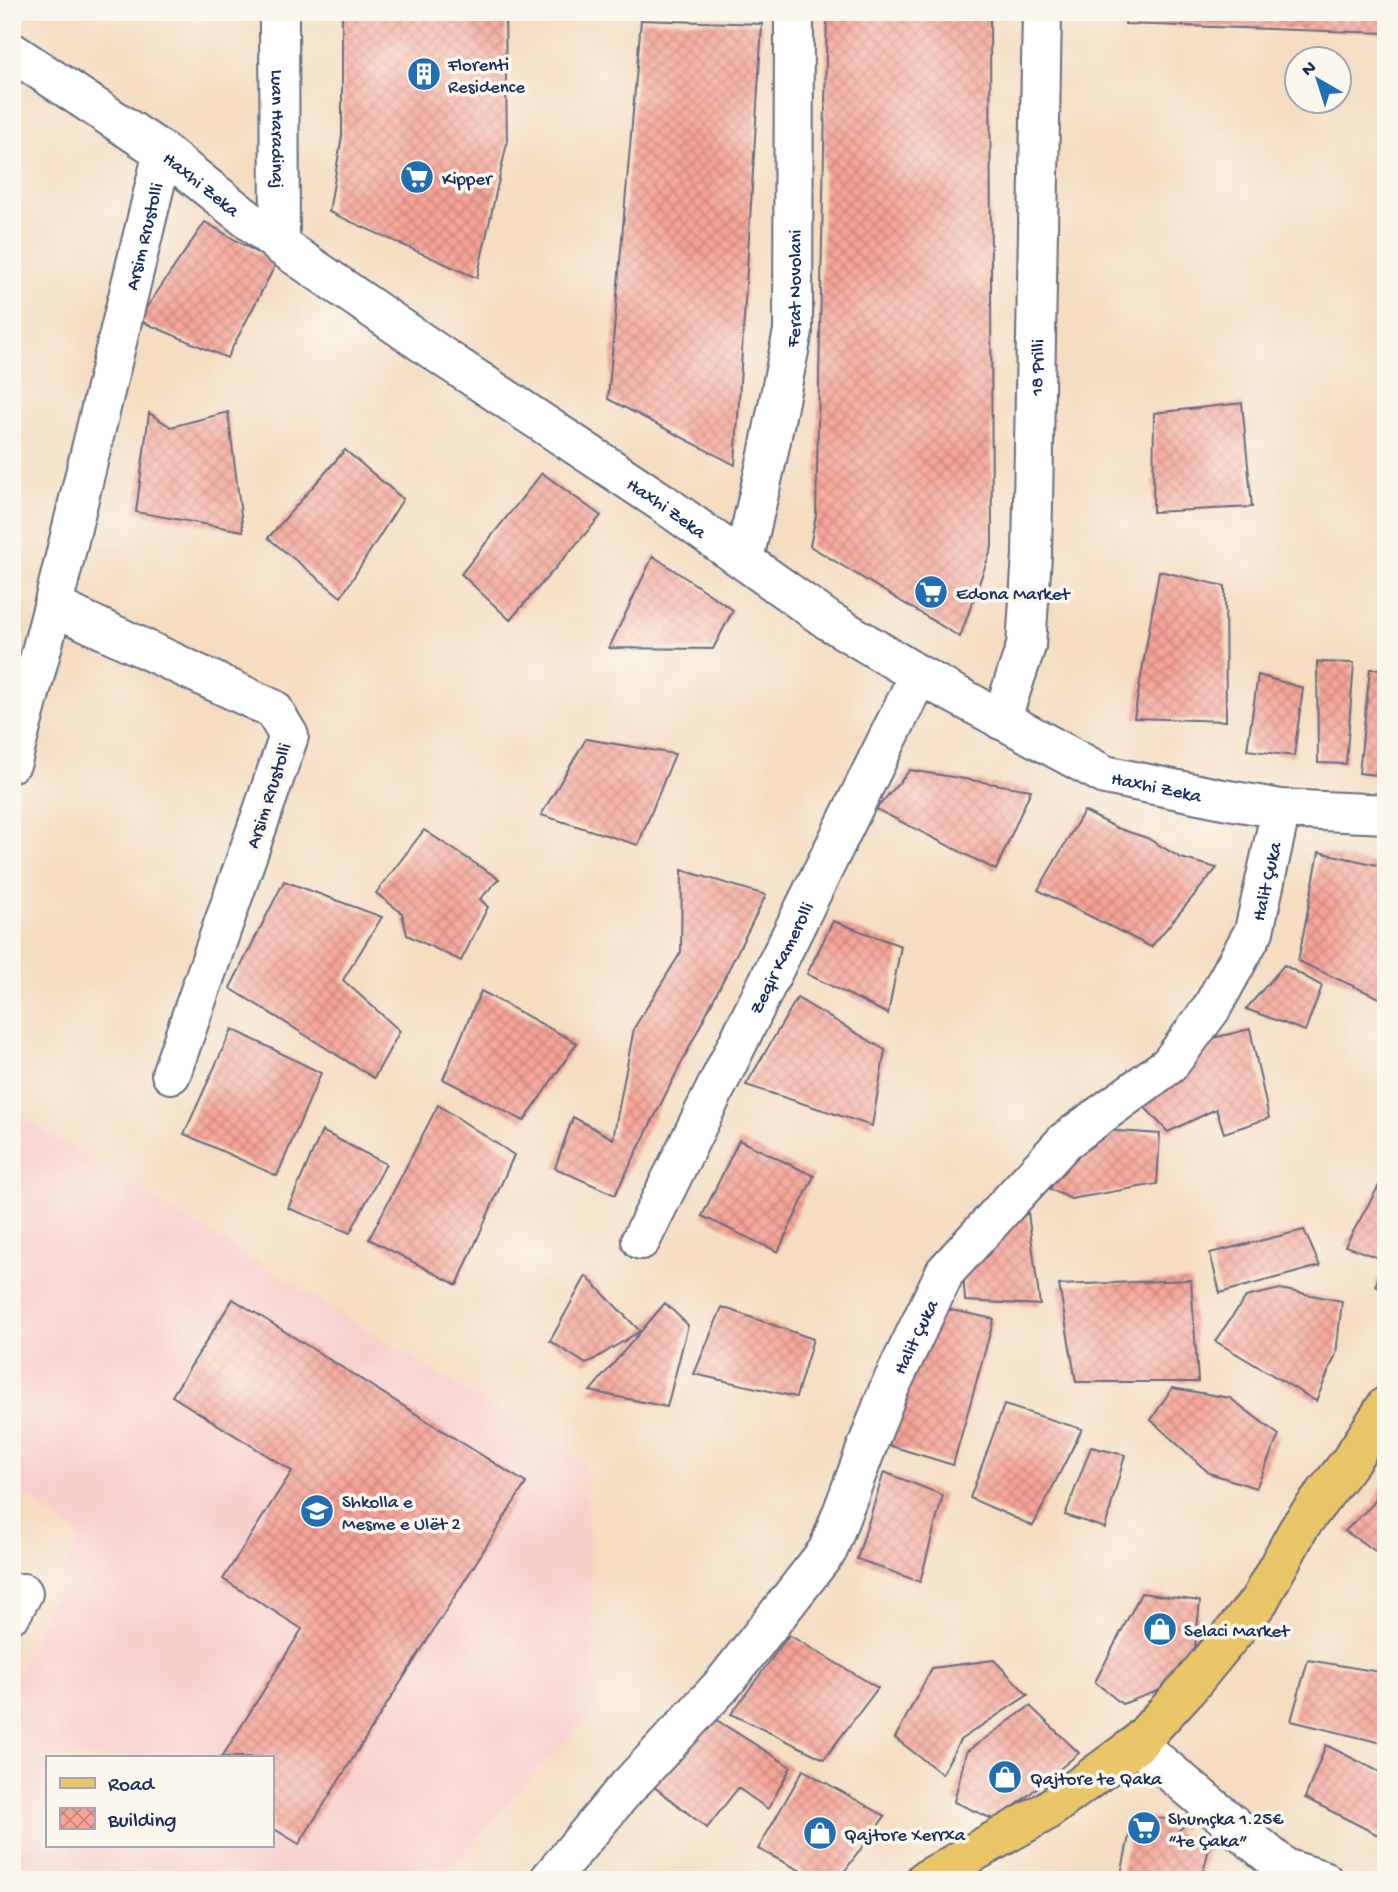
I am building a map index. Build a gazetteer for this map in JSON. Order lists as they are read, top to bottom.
{
  "streets": {
    "street": [
      "Luan Haradinaj",
      "Haxhi Zeka",
      "Arsim Rrustolli",
      "Ferat Novolani",
      "18 Prilli",
      "Halit Çuka",
      "Zeqir Kamerolli"
    ]
  },
  "crossings": [
    ["Luan Haradinaj", "Haxhi Zeka"],
    ["Haxhi Zeka", "Arsim Rrustolli"],
    ["Haxhi Zeka", "Ferat Novolani"],
    ["Haxhi Zeka", "18 Prilli"],
    ["Haxhi Zeka", "Halit Çuka"],
    ["Haxhi Zeka", "Zeqir Kamerolli"]
  ],
  "places": {
    "building": ["Florenti Residence"],
    "supermarket": ["Kipper", "Edona Market", "Shumçka 1.25€ “te Çaka”"],
    "school or university": ["Shkolla e Mesme e Ulët 2"],
    "shop": ["Selaci Market", "Qajtore te Qaka", "Qajtore Xerrxa"]
  },
  "legend": ["Road", "Building"],
  "north": "top left"
}
